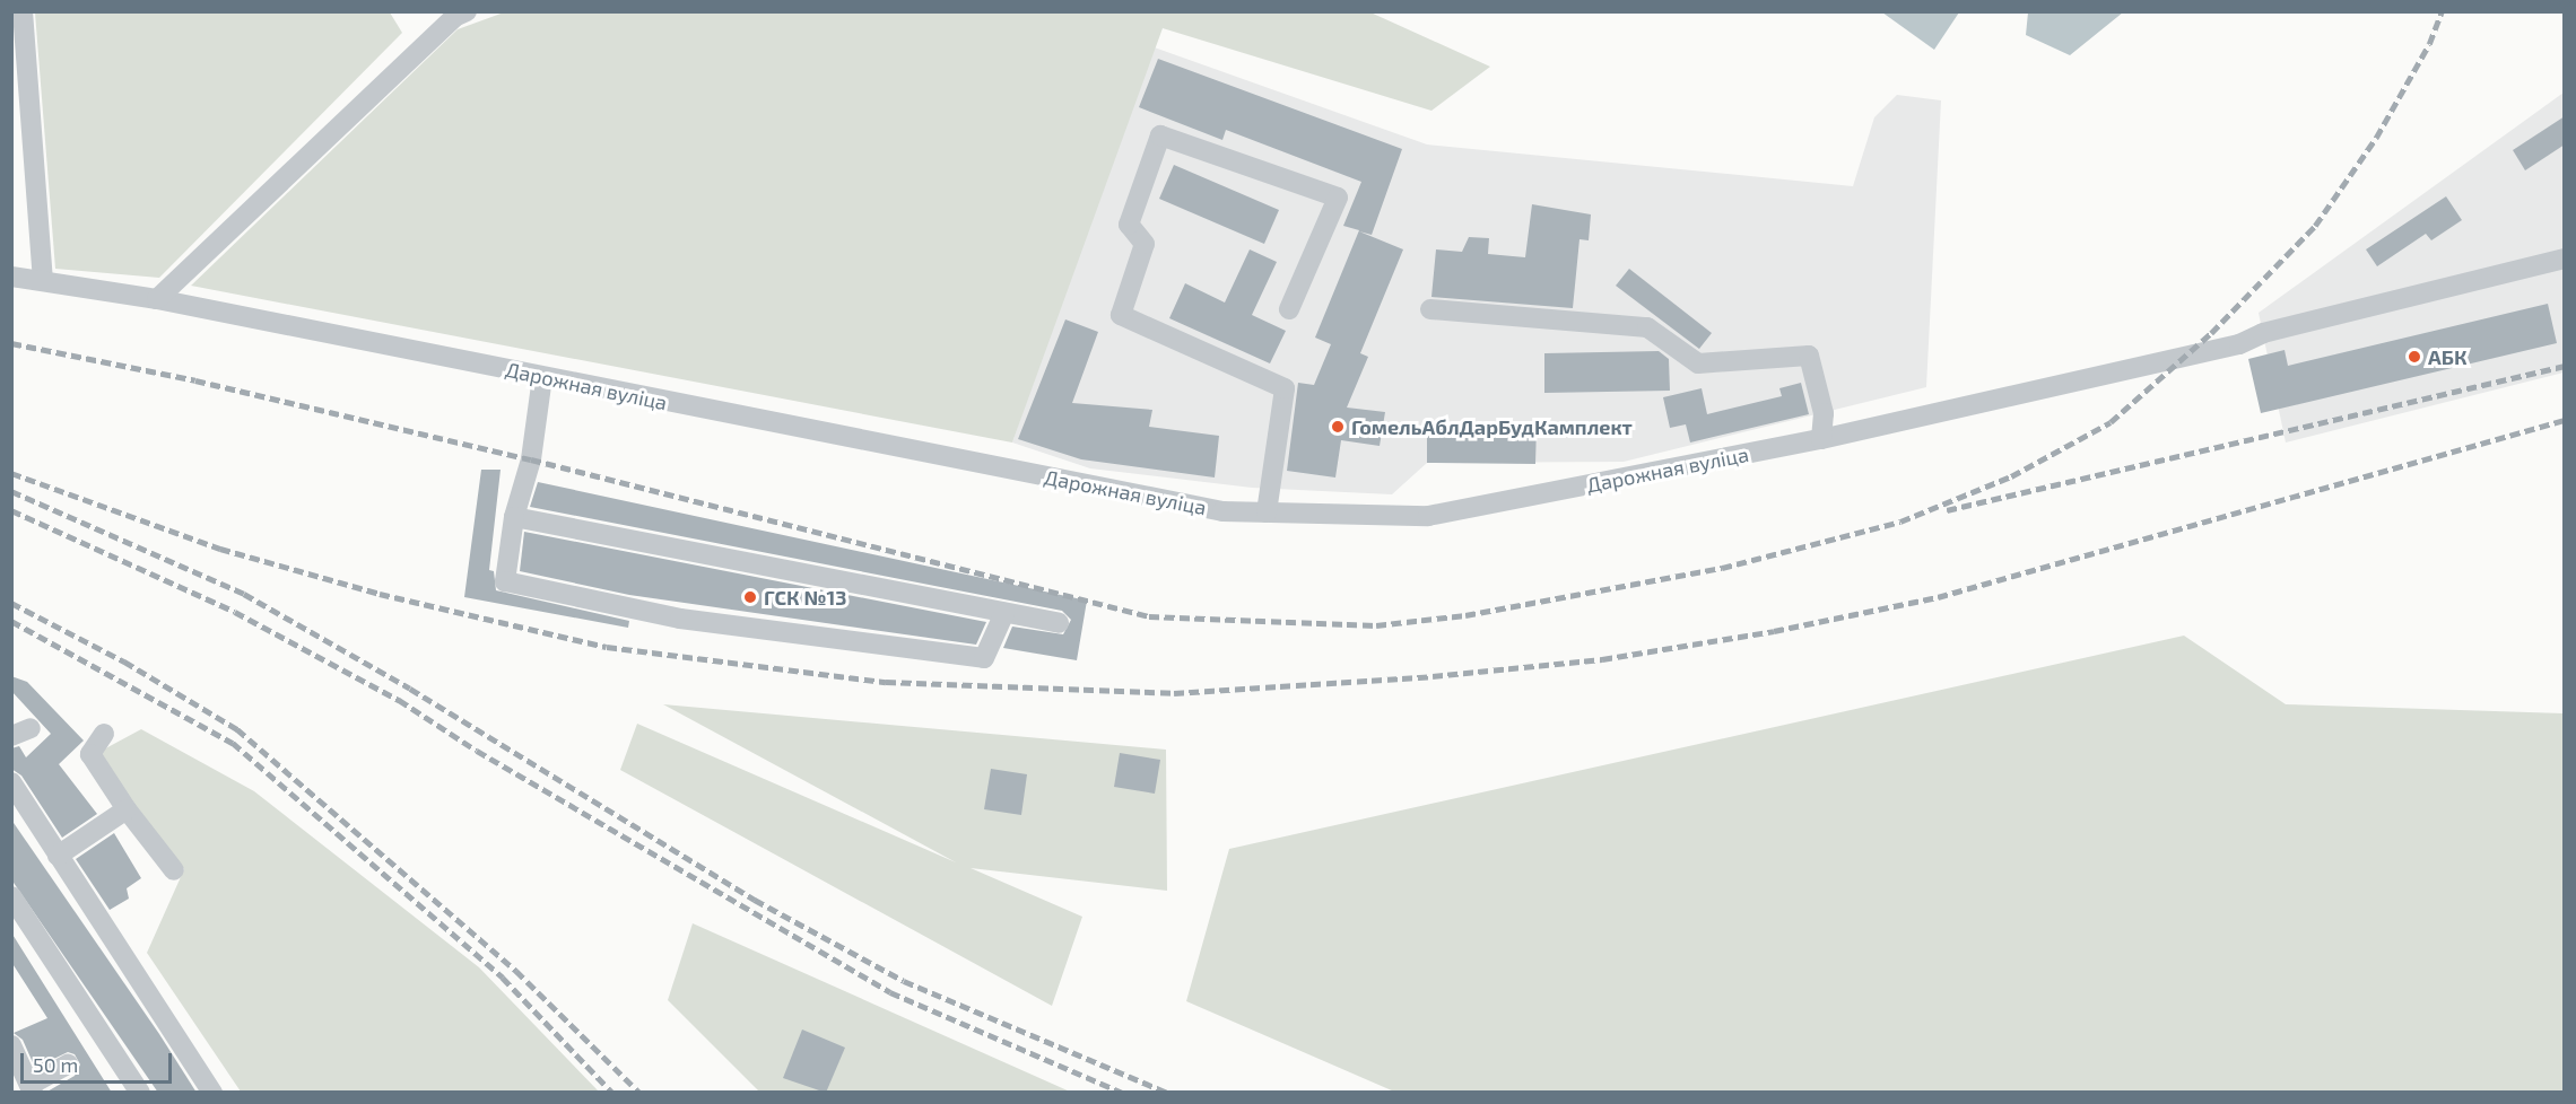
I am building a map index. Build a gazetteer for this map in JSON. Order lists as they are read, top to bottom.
{
  "streets": {
    "street": ["Дарожная вуліца"]
  },
  "places": ["АБК", "ГомельАблДарБудКамплект", "ГСК №13"],
  "scale_bar": "50 m"
}
